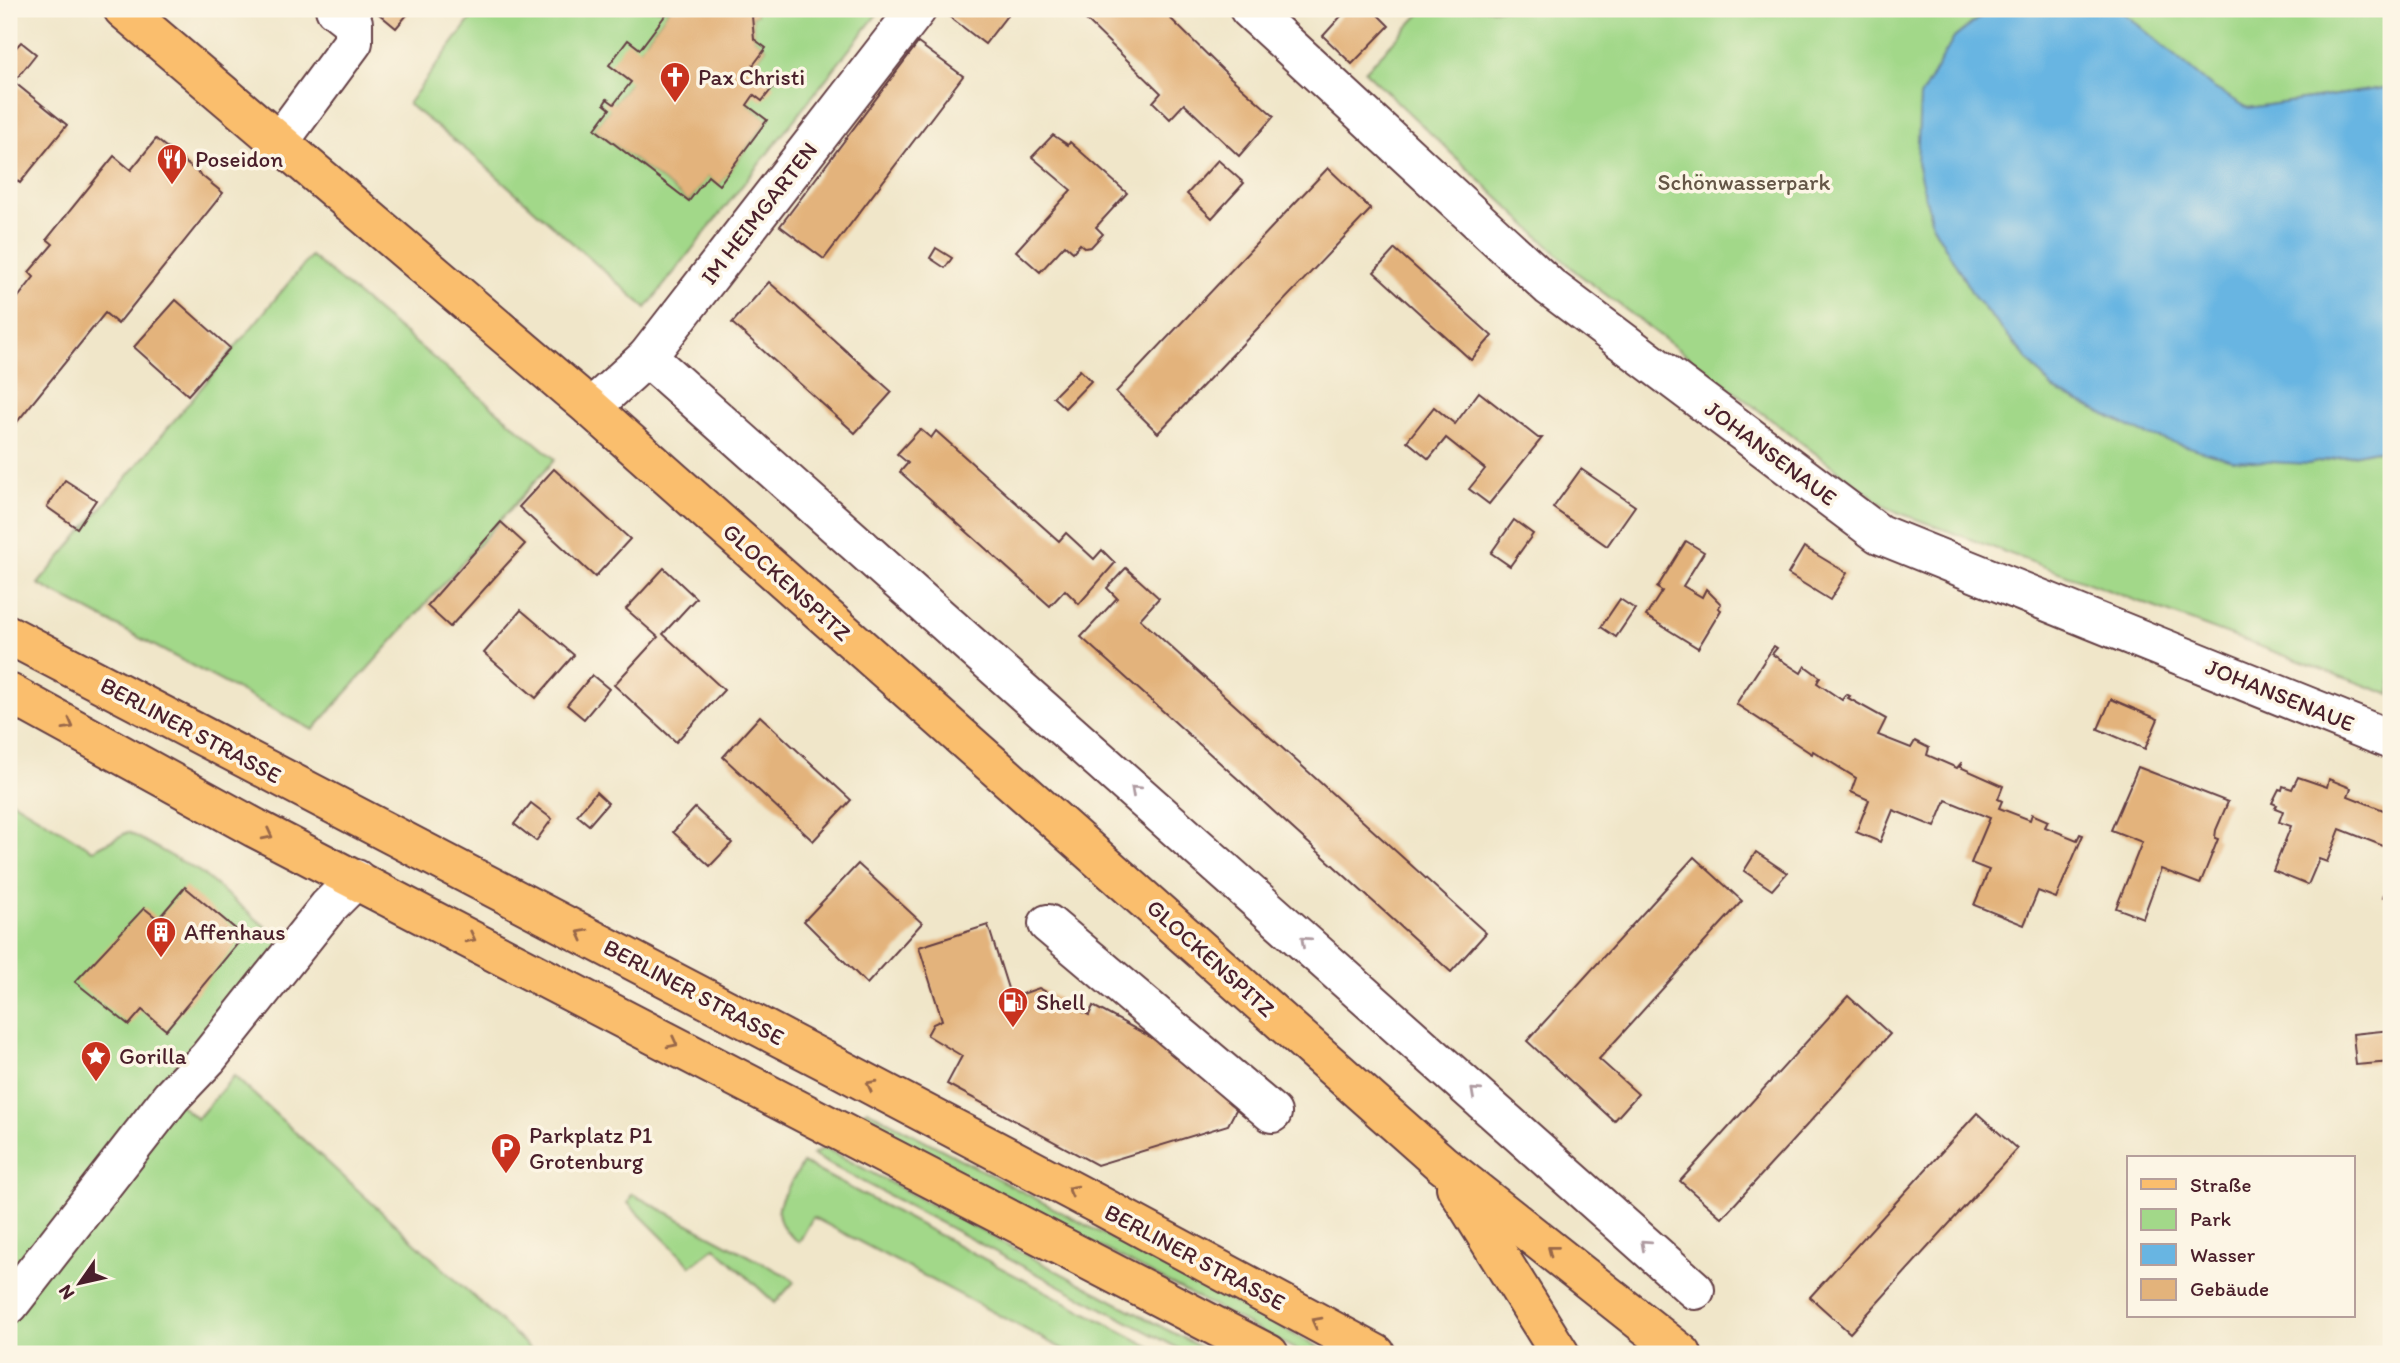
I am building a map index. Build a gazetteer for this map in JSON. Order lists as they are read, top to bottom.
{
  "streets": {
    "main road": ["GLOCKENSPITZ", "BERLINER STRASSE"],
    "street": ["IM HEIMGARTEN", "JOHANSENAUE"]
  },
  "crossings": [
    ["IM HEIMGARTEN", "GLOCKENSPITZ"]
  ],
  "parks": ["Schönwasserpark"],
  "places": {
    "church": ["Pax Christi"],
    "restaurant": ["Poseidon"],
    "building": ["Affenhaus"],
    "fuel station": ["Shell"],
    "place": ["Gorilla"],
    "parking": ["Parkplatz P1 Grotenburg"]
  },
  "legend": [
    "Straße",
    "Park",
    "Wasser",
    "Gebäude"
  ],
  "north": "bottom left"
}
